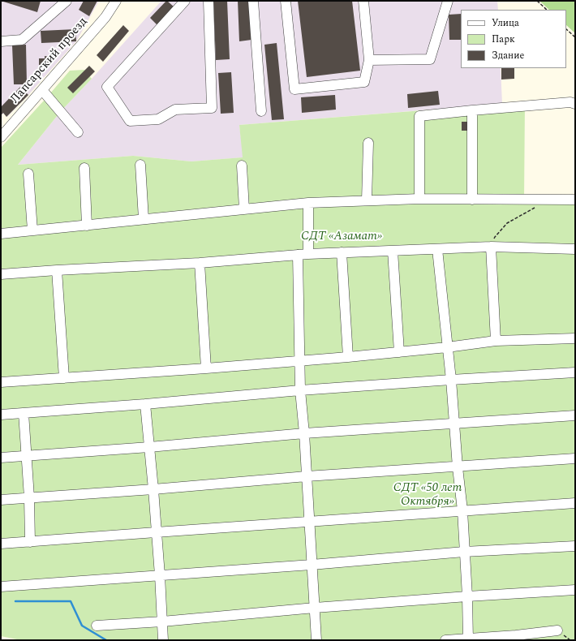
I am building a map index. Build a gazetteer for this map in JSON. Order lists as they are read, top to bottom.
{
  "streets": {
    "street": ["Лапсарский проезд"]
  },
  "parks": ["СДТ «Азамат»", "СДТ «50 лет Октября»"],
  "legend": ["Улица", "Парк", "Здание"]
}
